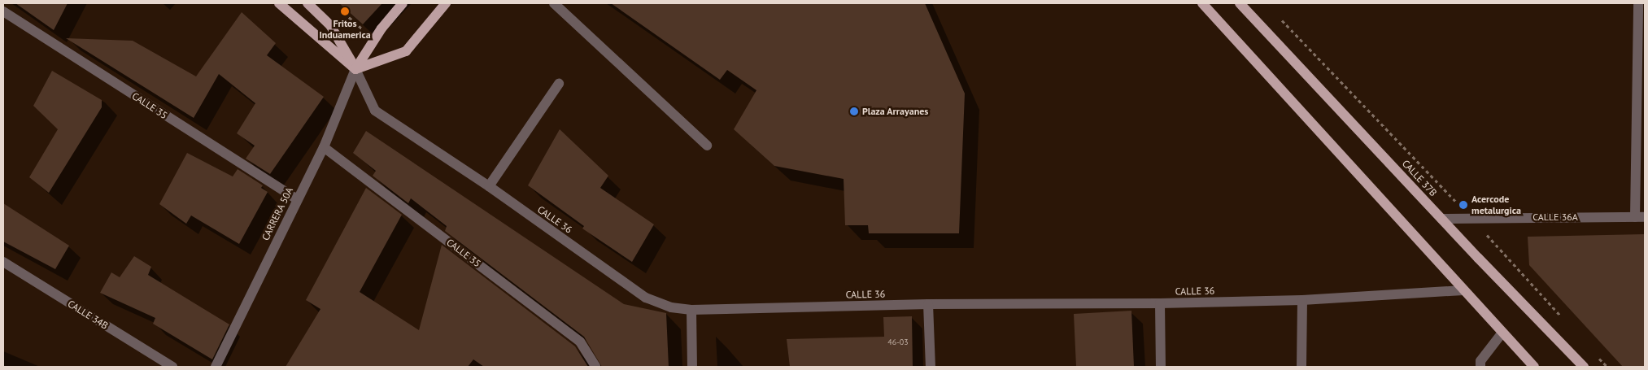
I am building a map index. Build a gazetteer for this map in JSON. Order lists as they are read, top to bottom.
{
  "streets": {
    "main road": ["CALLE 37B", "CARRERA 50A", "CALLE 36"],
    "street": ["CALLE 35", "CALLE 36A", "CALLE 34B"]
  },
  "crossings": [
    ["CALLE 35", "CARRERA 50A"],
    ["CALLE 37B", "CALLE 36A"],
    ["CARRERA 50A", "CALLE 36"]
  ],
  "places": ["Fritos Induamerica", "Plaza Arrayanes", "Acercode metalurgica"],
  "house_numbers": ["46-03"]
}
